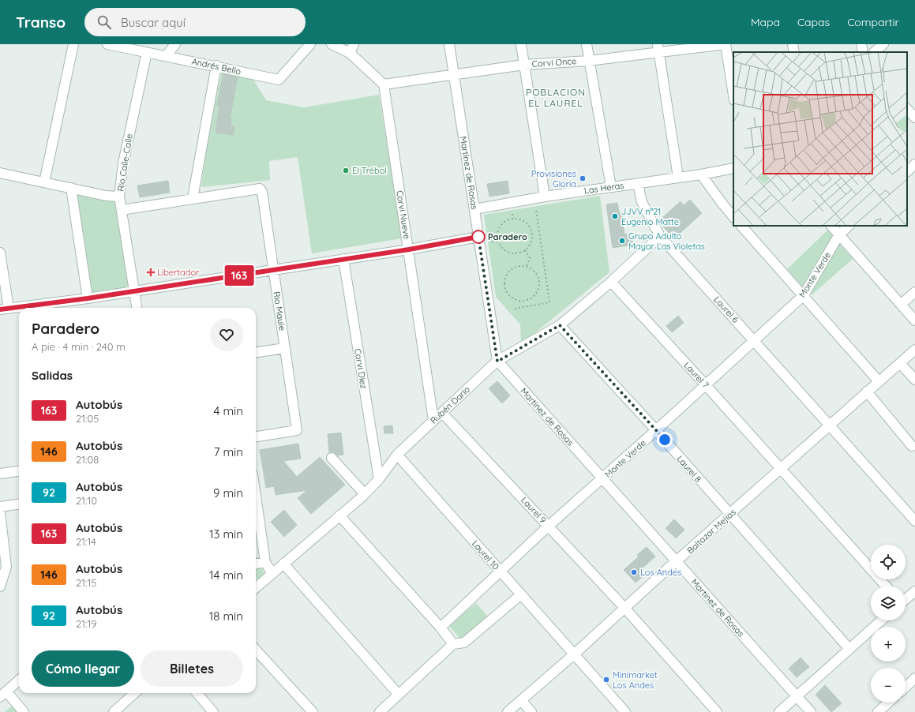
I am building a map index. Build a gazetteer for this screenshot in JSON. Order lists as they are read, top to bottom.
{
  "streets": {
    "street": [
      "Corvi Once",
      "Andrés Bello",
      "Río Calle-Calle",
      "Martínez de Rosas",
      "Las Heras",
      "Corvi Nueve",
      "Monte Verde",
      "Laurel 6",
      "Río Maule",
      "Corvi Diez",
      "Laurel 7",
      "Rubén Darío",
      "Laurel 8",
      "Laurel 9",
      "Baltazar Mejías",
      "Laurel 10"
    ]
  },
  "crossings": [
    ["Corvi Once", "Martínez de Rosas"],
    ["Corvi Once", "Corvi Nueve"],
    ["Andrés Bello", "Río Calle-Calle"],
    ["Martínez de Rosas", "Las Heras"],
    ["Martínez de Rosas", "Monte Verde"],
    ["Martínez de Rosas", "Rubén Darío"],
    ["Martínez de Rosas", "Baltazar Mejías"],
    ["Las Heras", "Laurel 6"],
    ["Corvi Nueve", "Rubén Darío"],
    ["Monte Verde", "Laurel 6"],
    ["Monte Verde", "Laurel 7"],
    ["Monte Verde", "Laurel 8"],
    ["Monte Verde", "Laurel 9"],
    ["Monte Verde", "Laurel 10"],
    ["Laurel 6", "Rubén Darío"],
    ["Laurel 6", "Baltazar Mejías"],
    ["Corvi Diez", "Rubén Darío"],
    ["Laurel 7", "Rubén Darío"],
    ["Laurel 7", "Baltazar Mejías"],
    ["Rubén Darío", "Laurel 8"],
    ["Rubén Darío", "Laurel 9"],
    ["Rubén Darío", "Laurel 10"],
    ["Laurel 8", "Baltazar Mejías"],
    ["Laurel 9", "Baltazar Mejías"],
    ["Baltazar Mejías", "Laurel 10"]
  ],
  "districts": ["POBLACION EL LAUREL"],
  "places": {
    "other": [
      "El Trébol",
      "Provisiones Gloria",
      "JJVV n°21 Eugenio Matte",
      "Paradero",
      "Grupo Adulto Mayor Las Violetas",
      "Los Andes",
      "Minimarket Los Andes"
    ],
    "health": ["Libertador"]
  },
  "lines": ["bus line 163"],
  "page": {
    "header": "Transo",
    "search": "Buscar aquí",
    "nav": ["Mapa", "Capas", "Compartir"],
    "on_map": "163",
    "heading": [
      ["Paradero", "A pie · 4 min · 240 m"],
      "Salidas"
    ],
    "list": [
      {
        "mark": "163",
        "name": "Autobús",
        "note": "21:05",
        "value": "4 min"
      },
      {
        "mark": "146",
        "name": "Autobús",
        "note": "21:08",
        "value": "7 min"
      },
      {
        "mark": "92",
        "name": "Autobús",
        "note": "21:10",
        "value": "9 min"
      },
      {
        "mark": "163",
        "name": "Autobús",
        "note": "21:14",
        "value": "13 min"
      },
      {
        "mark": "146",
        "name": "Autobús",
        "note": "21:15",
        "value": "14 min"
      },
      {
        "mark": "92",
        "name": "Autobús",
        "note": "21:19",
        "value": "18 min"
      }
    ],
    "map_buttons": ["+", "−"],
    "buttons": ["Cómo llegar", "Billetes"]
  }
}
